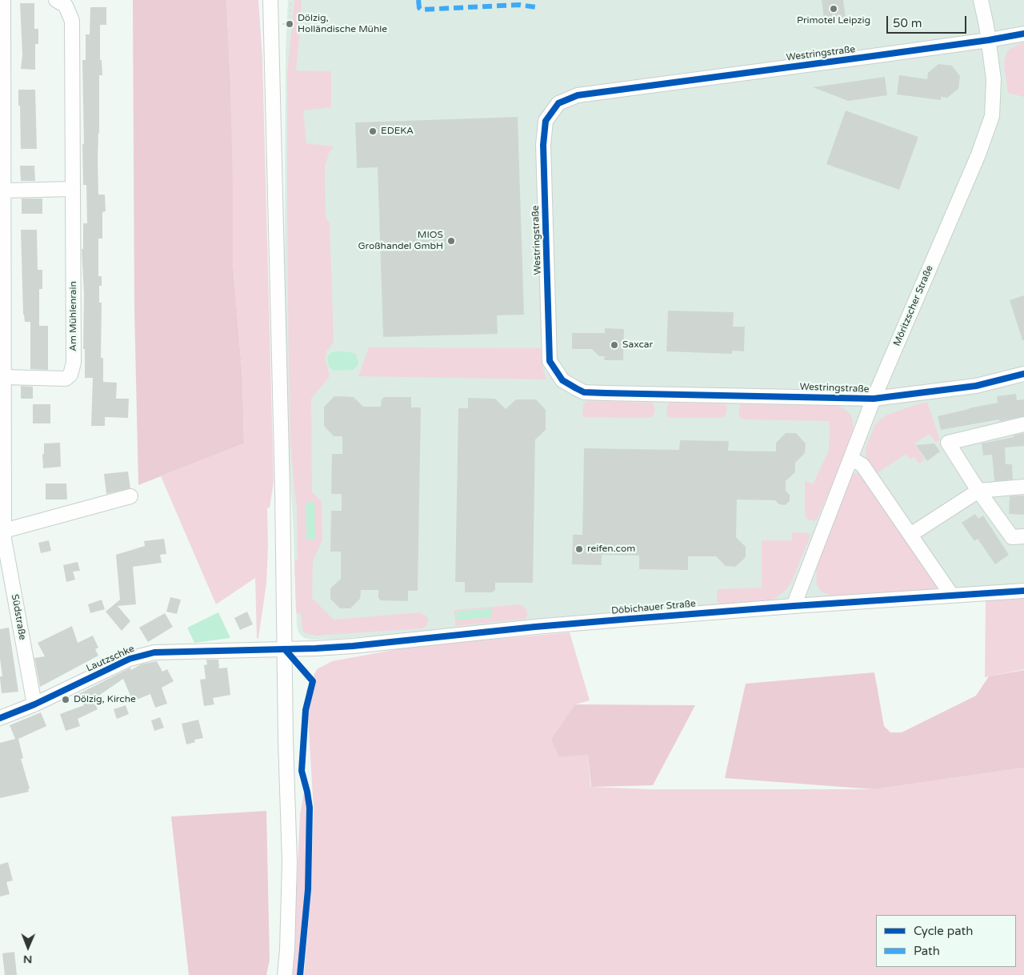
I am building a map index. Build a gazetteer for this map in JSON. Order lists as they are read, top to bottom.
{
  "streets": {
    "street": [
      "Westringstraße",
      "Möritzscher Straße",
      "Am Mühlenrain",
      "Döbichauer Straße",
      "Südstraße",
      "Lautzschke"
    ]
  },
  "crossings": [
    ["Westringstraße", "Möritzscher Straße"],
    ["Möritzscher Straße", "Döbichauer Straße"],
    ["Am Mühlenrain", "Südstraße"],
    ["Döbichauer Straße", "Lautzschke"],
    ["Südstraße", "Lautzschke"]
  ],
  "places": [
    "Primotel Leipzig",
    "Dölzig, Holländische Mühle",
    "EDEKA",
    "MIOS Großhandel GmbH",
    "Saxcar",
    "reifen.com",
    "Dölzig, Kirche"
  ],
  "legend": ["Cycle path", "Path"],
  "scale_bar": "50 m",
  "north": "bottom"
}
